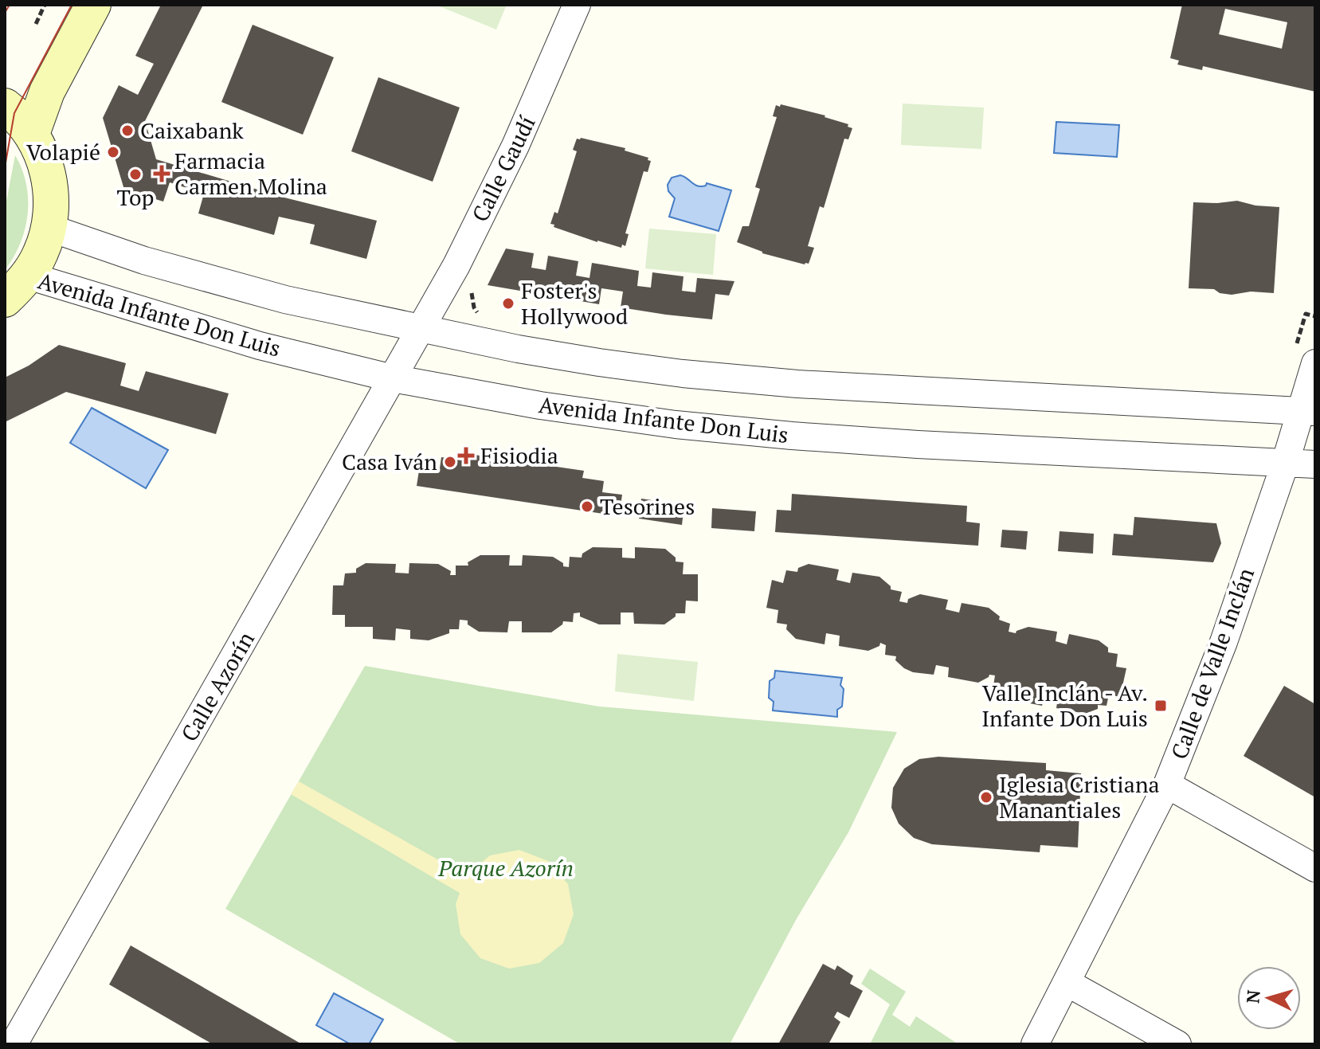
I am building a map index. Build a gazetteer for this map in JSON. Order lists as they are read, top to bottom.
{
  "streets": {
    "street": [
      "Calle Gaudí",
      "Avenida Infante Don Luis",
      "Calle de Valle Inclán",
      "Calle Azorín"
    ]
  },
  "crossings": [
    ["Calle Gaudí", "Calle Azorín"],
    ["Avenida Infante Don Luis", "Calle de Valle Inclán"],
    ["Avenida Infante Don Luis", "Calle Azorín"]
  ],
  "parks": ["Parque Azorín"],
  "places": {
    "other": [
      "Caixabank",
      "Volapié",
      "Top",
      "Foster's Hollywood",
      "Casa Iván",
      "Tesorines",
      "Iglesia Cristiana Manantiales"
    ],
    "health": ["Farmacia Carmen Molina", "Fisiodia"],
    "transit": ["Valle Inclán - Av. Infante Don Luis"]
  },
  "north": "left"
}
